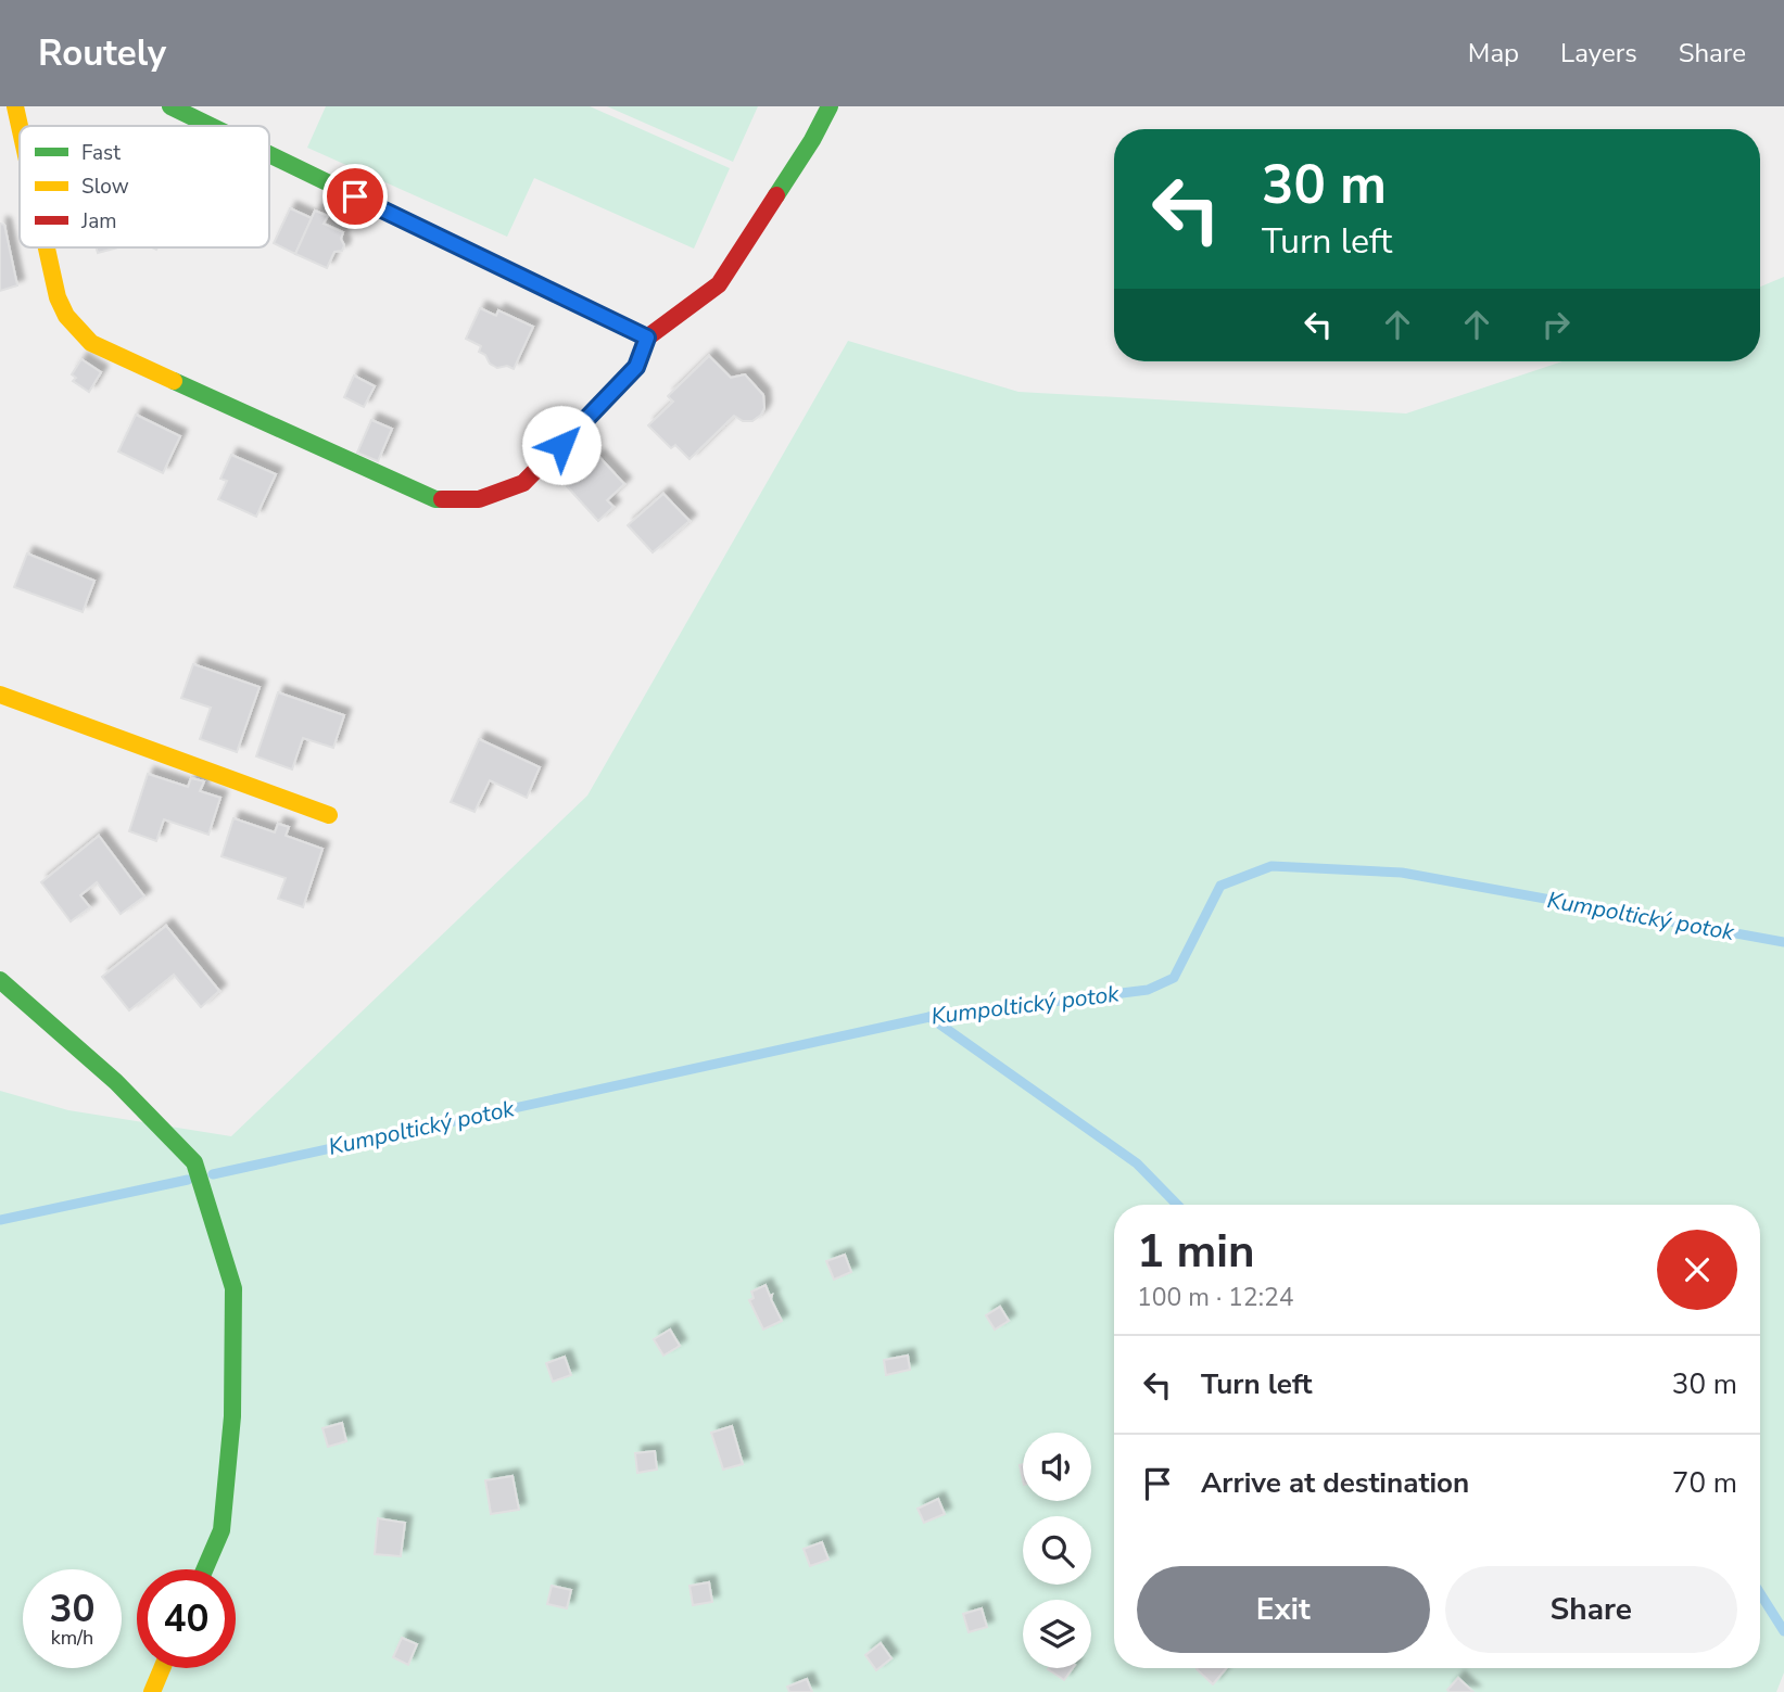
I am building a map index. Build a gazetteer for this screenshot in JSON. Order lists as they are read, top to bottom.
{
  "water": ["Kumpoltický potok"],
  "legend": ["Fast", "Slow", "Jam"],
  "page": {
    "header": "Routely",
    "nav": ["Map", "Layers", "Share"],
    "turn": ["30 m", "Turn left"],
    "heading": ["1 min", "100 m · 12:24"],
    "list": [
      {
        "name": "Turn left",
        "value": "30 m"
      },
      {
        "name": "Arrive at destination",
        "value": "70 m"
      }
    ],
    "buttons": ["Exit", "Share"],
    "speed": "30 km/h",
    "limit": "40"
  }
}
